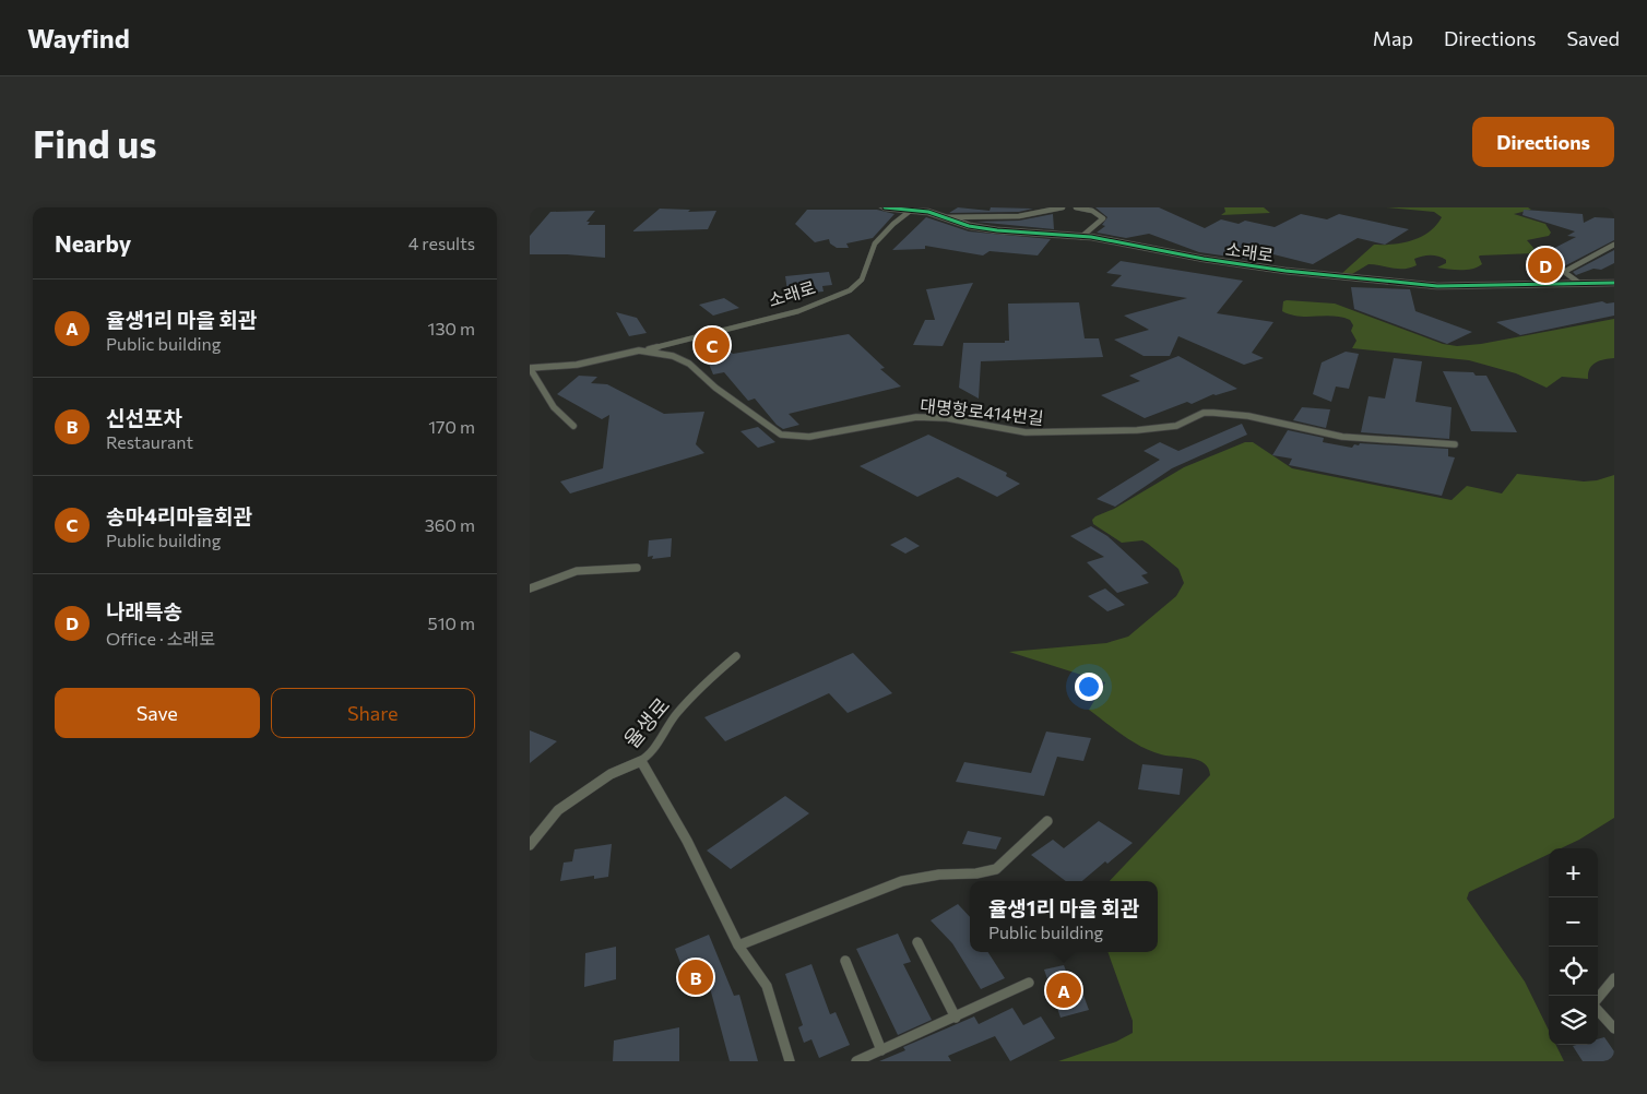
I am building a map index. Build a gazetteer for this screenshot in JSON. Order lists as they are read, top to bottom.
{
  "streets": {
    "street": ["소래로"],
    "lane": ["대명항로414번길", "율생로"]
  },
  "crossings": [
    ["소래로", "대명항로414번길"]
  ],
  "page": {
    "header": "Wayfind",
    "nav": ["Map", "Directions", "Saved"],
    "buttons": [
      "Directions",
      ["Save", "Share"]
    ],
    "title": "Find us",
    "heading": ["Nearby", "4 results"],
    "pins": [
      "D",
      "C",
      "B",
      "A"
    ],
    "list": [
      {
        "mark": "A",
        "name": "율생1리 마을 회관",
        "note": "Public building",
        "value": "130 m"
      },
      {
        "mark": "B",
        "name": "신선포차",
        "note": "Restaurant",
        "value": "170 m"
      },
      {
        "mark": "C",
        "name": "송마4리마을회관",
        "note": "Public building",
        "value": "360 m"
      },
      {
        "mark": "D",
        "name": "나래특송",
        "note": "Office · 소래로",
        "value": "510 m"
      }
    ],
    "map_buttons": ["+", "−"],
    "popup": ["율생1리 마을 회관", "Public building"]
  }
}
